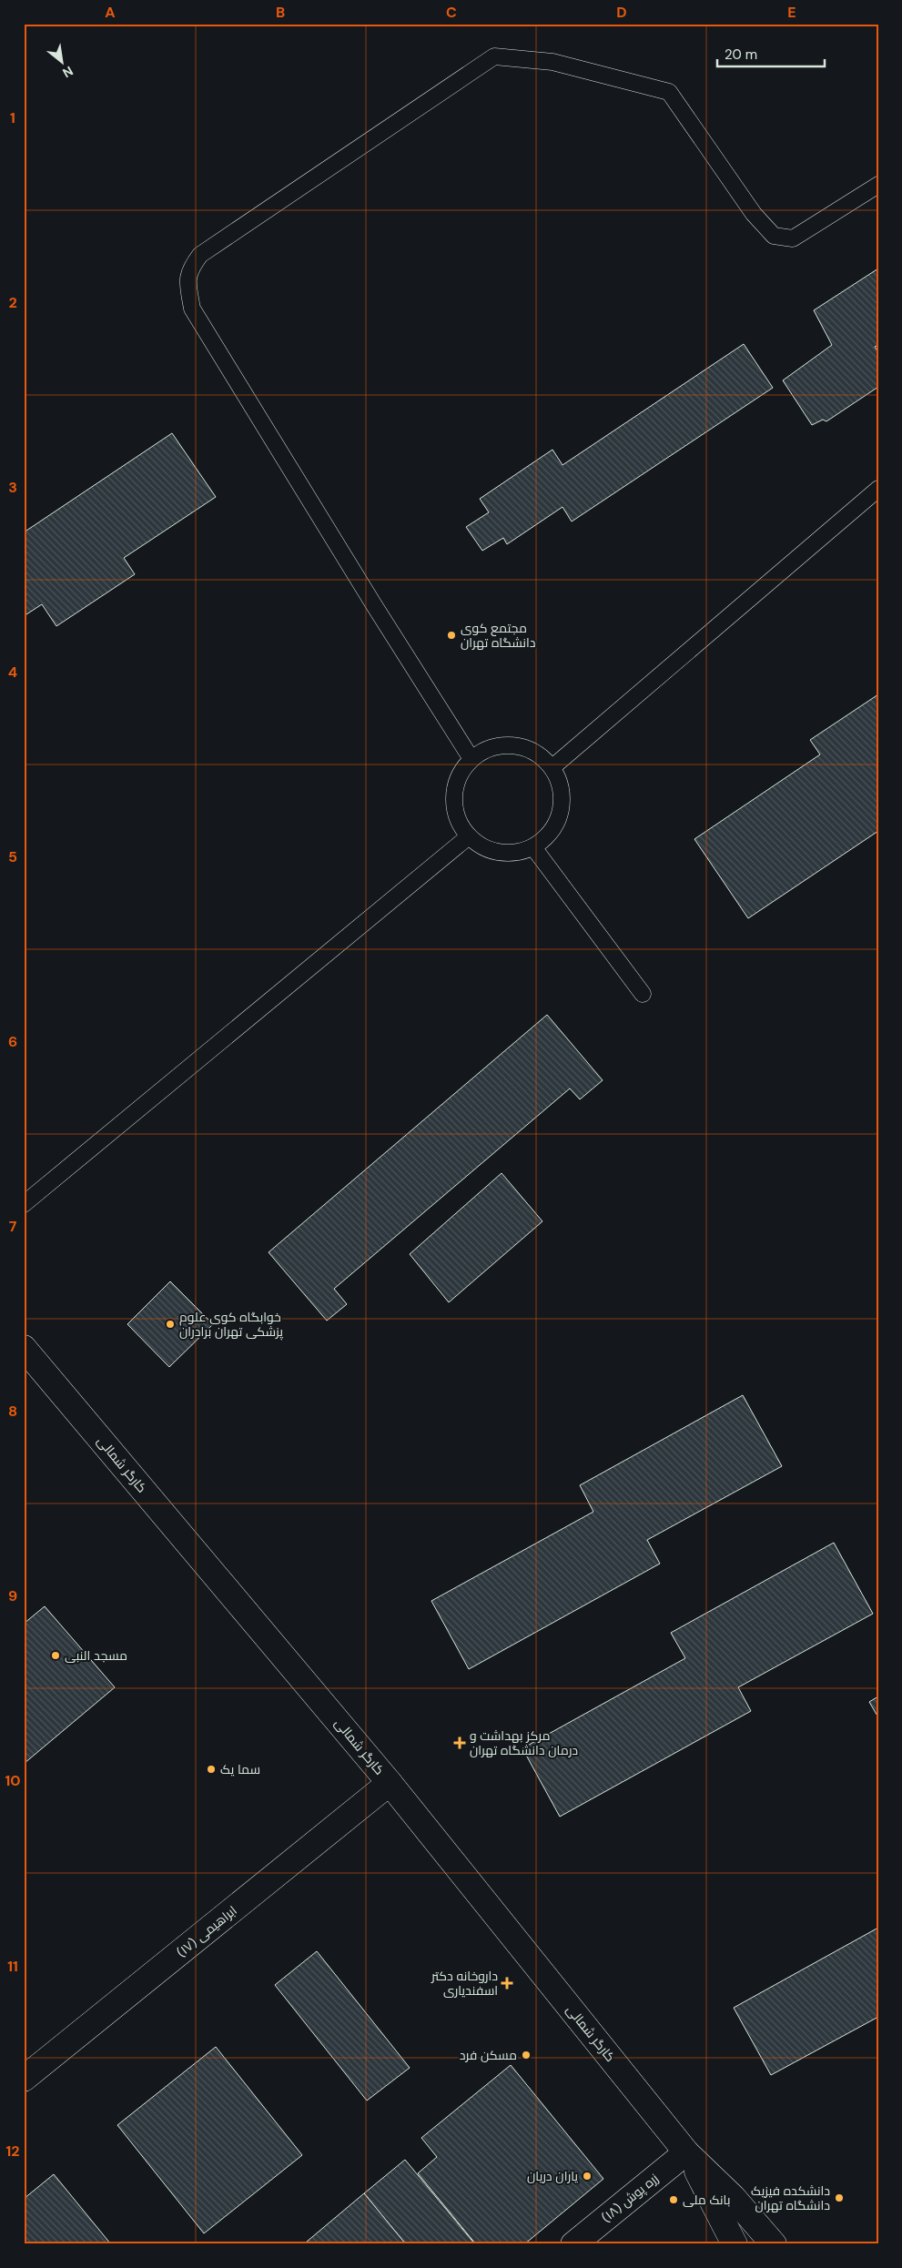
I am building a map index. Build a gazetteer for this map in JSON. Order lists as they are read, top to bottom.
{
  "streets": {
    "main road": ["کارگر شمالی", "ابراهیمی (۱۷)", "زره پوش (۱۸)"]
  },
  "crossings": [
    ["کارگر شمالی", "ابراهیمی (۱۷)"],
    ["کارگر شمالی", "زره پوش (۱۸)"]
  ],
  "places": {
    "other": [
      "مجتمع کوی دانشگاه تهران",
      "خوابگاه کوی علوم پزشکی تهران برادران",
      "مسجد النبی",
      "سما یک",
      "مسکن فرد",
      "یاران دریان",
      "دانشکده فیزیک دانشگاه تهران",
      "بانک ملی"
    ],
    "health": ["مرکز بهداشت و درمان دانشگاه تهران", "داروخانه دکتر اسفندیاری"]
  },
  "scale_bar": "20 m",
  "north": "bottom right",
  "grid": {
    "columns": [
      "A",
      "B",
      "C",
      "D",
      "E"
    ],
    "rows": [
      "1",
      "2",
      "3",
      "4",
      "5",
      "6",
      "7",
      "8",
      "9",
      "10",
      "11",
      "12"
    ]
  }
}
